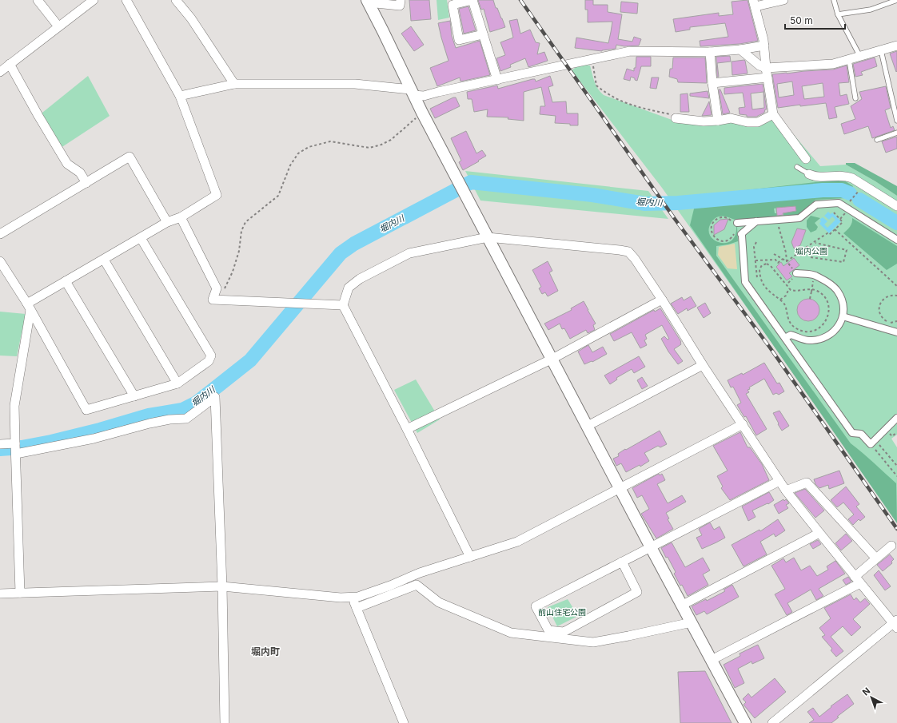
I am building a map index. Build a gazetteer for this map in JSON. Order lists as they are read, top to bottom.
{
  "districts": ["堀内町"],
  "water": ["堀内川"],
  "parks": ["堀内公園", "前山住宅公園"],
  "scale_bar": "50 m",
  "north": "top left"
}
